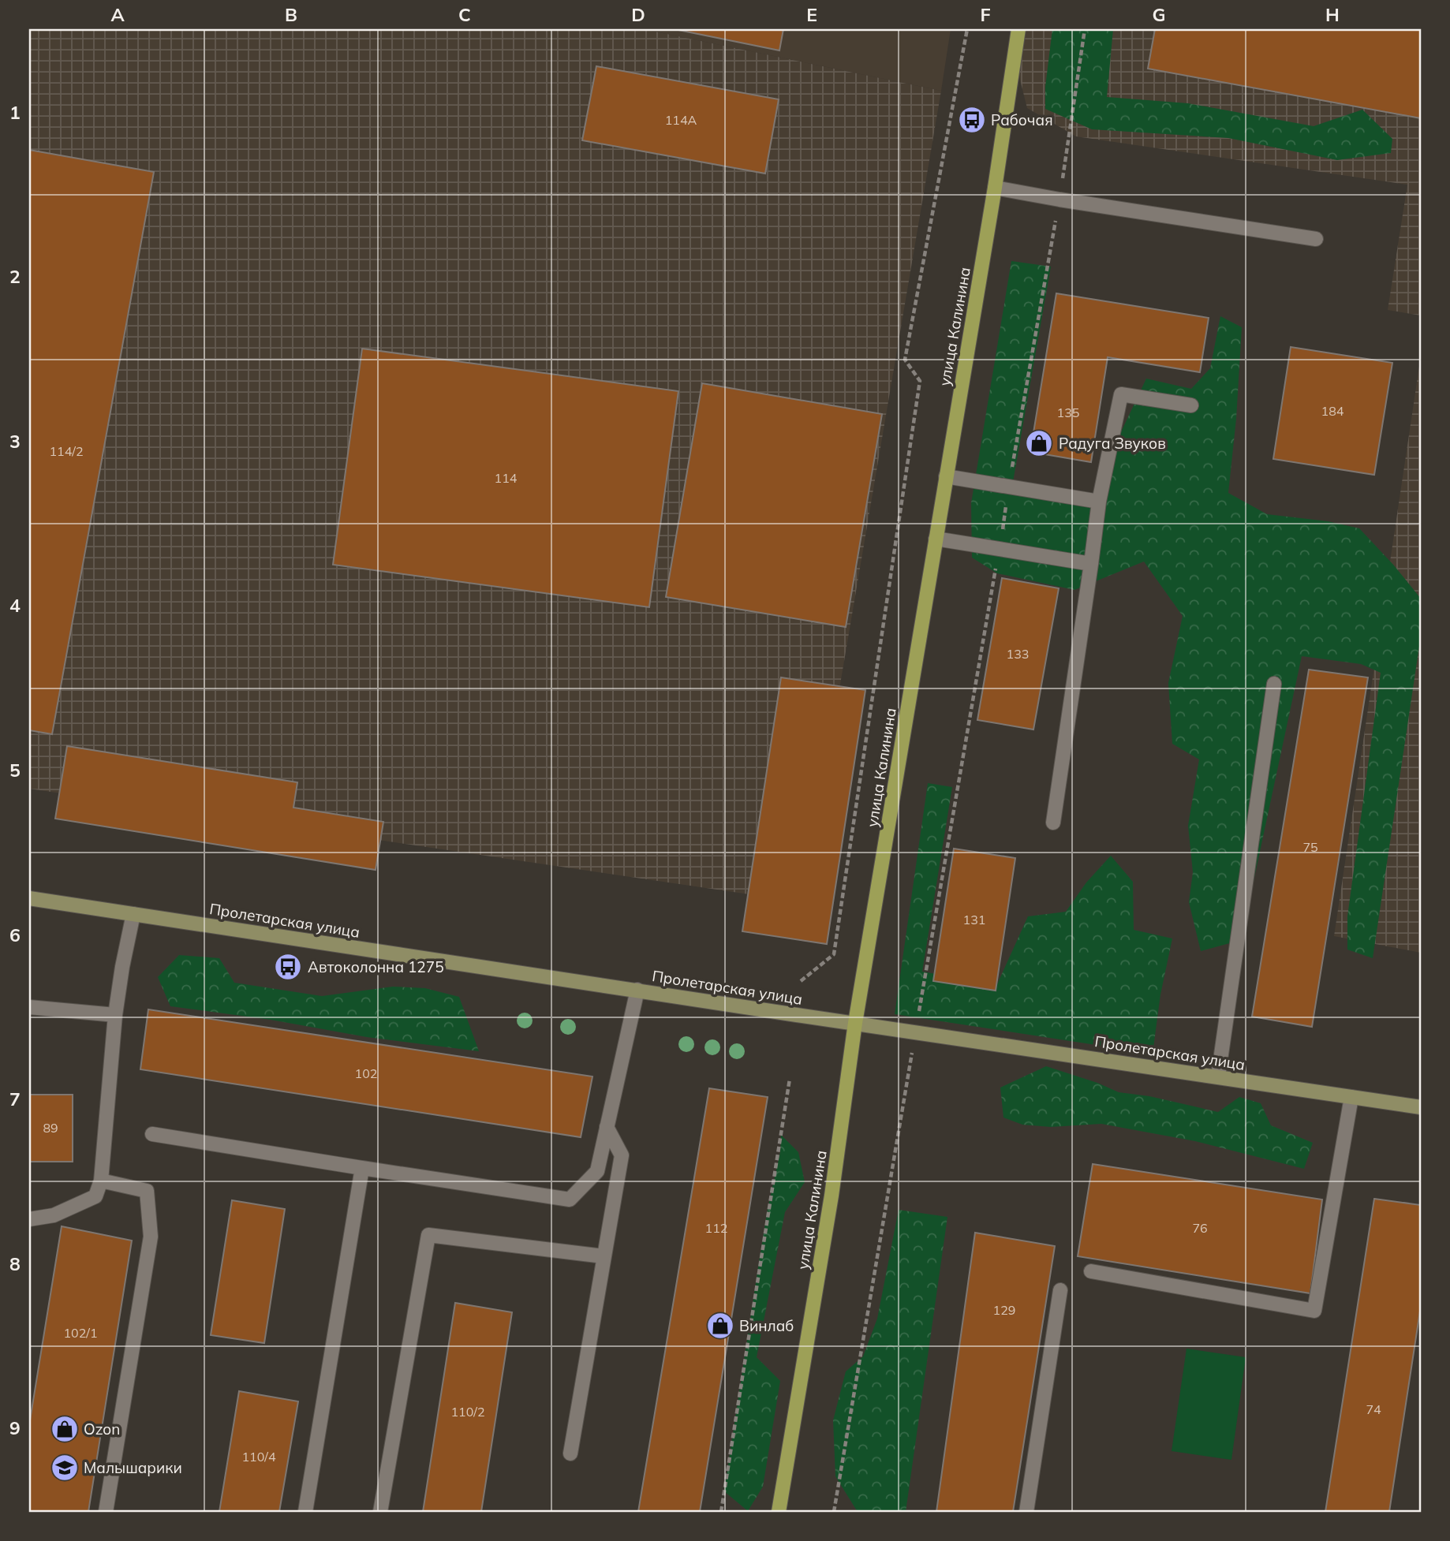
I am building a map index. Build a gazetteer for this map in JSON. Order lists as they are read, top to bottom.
{
  "streets": {
    "main road": ["улица Калинина"],
    "street": ["Пролетарская улица"]
  },
  "crossings": [
    ["улица Калинина", "Пролетарская улица"]
  ],
  "places": {
    "bus stop": ["Рабочая", "Автоколонна 1275"],
    "shop": ["Радуга Звуков", "Винлаб", "Ozon"],
    "school or university": ["Малышарики"]
  },
  "house_numbers": [
    "114А",
    "184",
    "135",
    "114/2",
    "114",
    "133",
    "75",
    "131",
    "102",
    "89",
    "112",
    "76",
    "129",
    "102/1",
    "74",
    "110/2",
    "110/4"
  ],
  "grid": {
    "columns": [
      "A",
      "B",
      "C",
      "D",
      "E",
      "F",
      "G",
      "H"
    ],
    "rows": [
      "1",
      "2",
      "3",
      "4",
      "5",
      "6",
      "7",
      "8",
      "9"
    ]
  }
}
